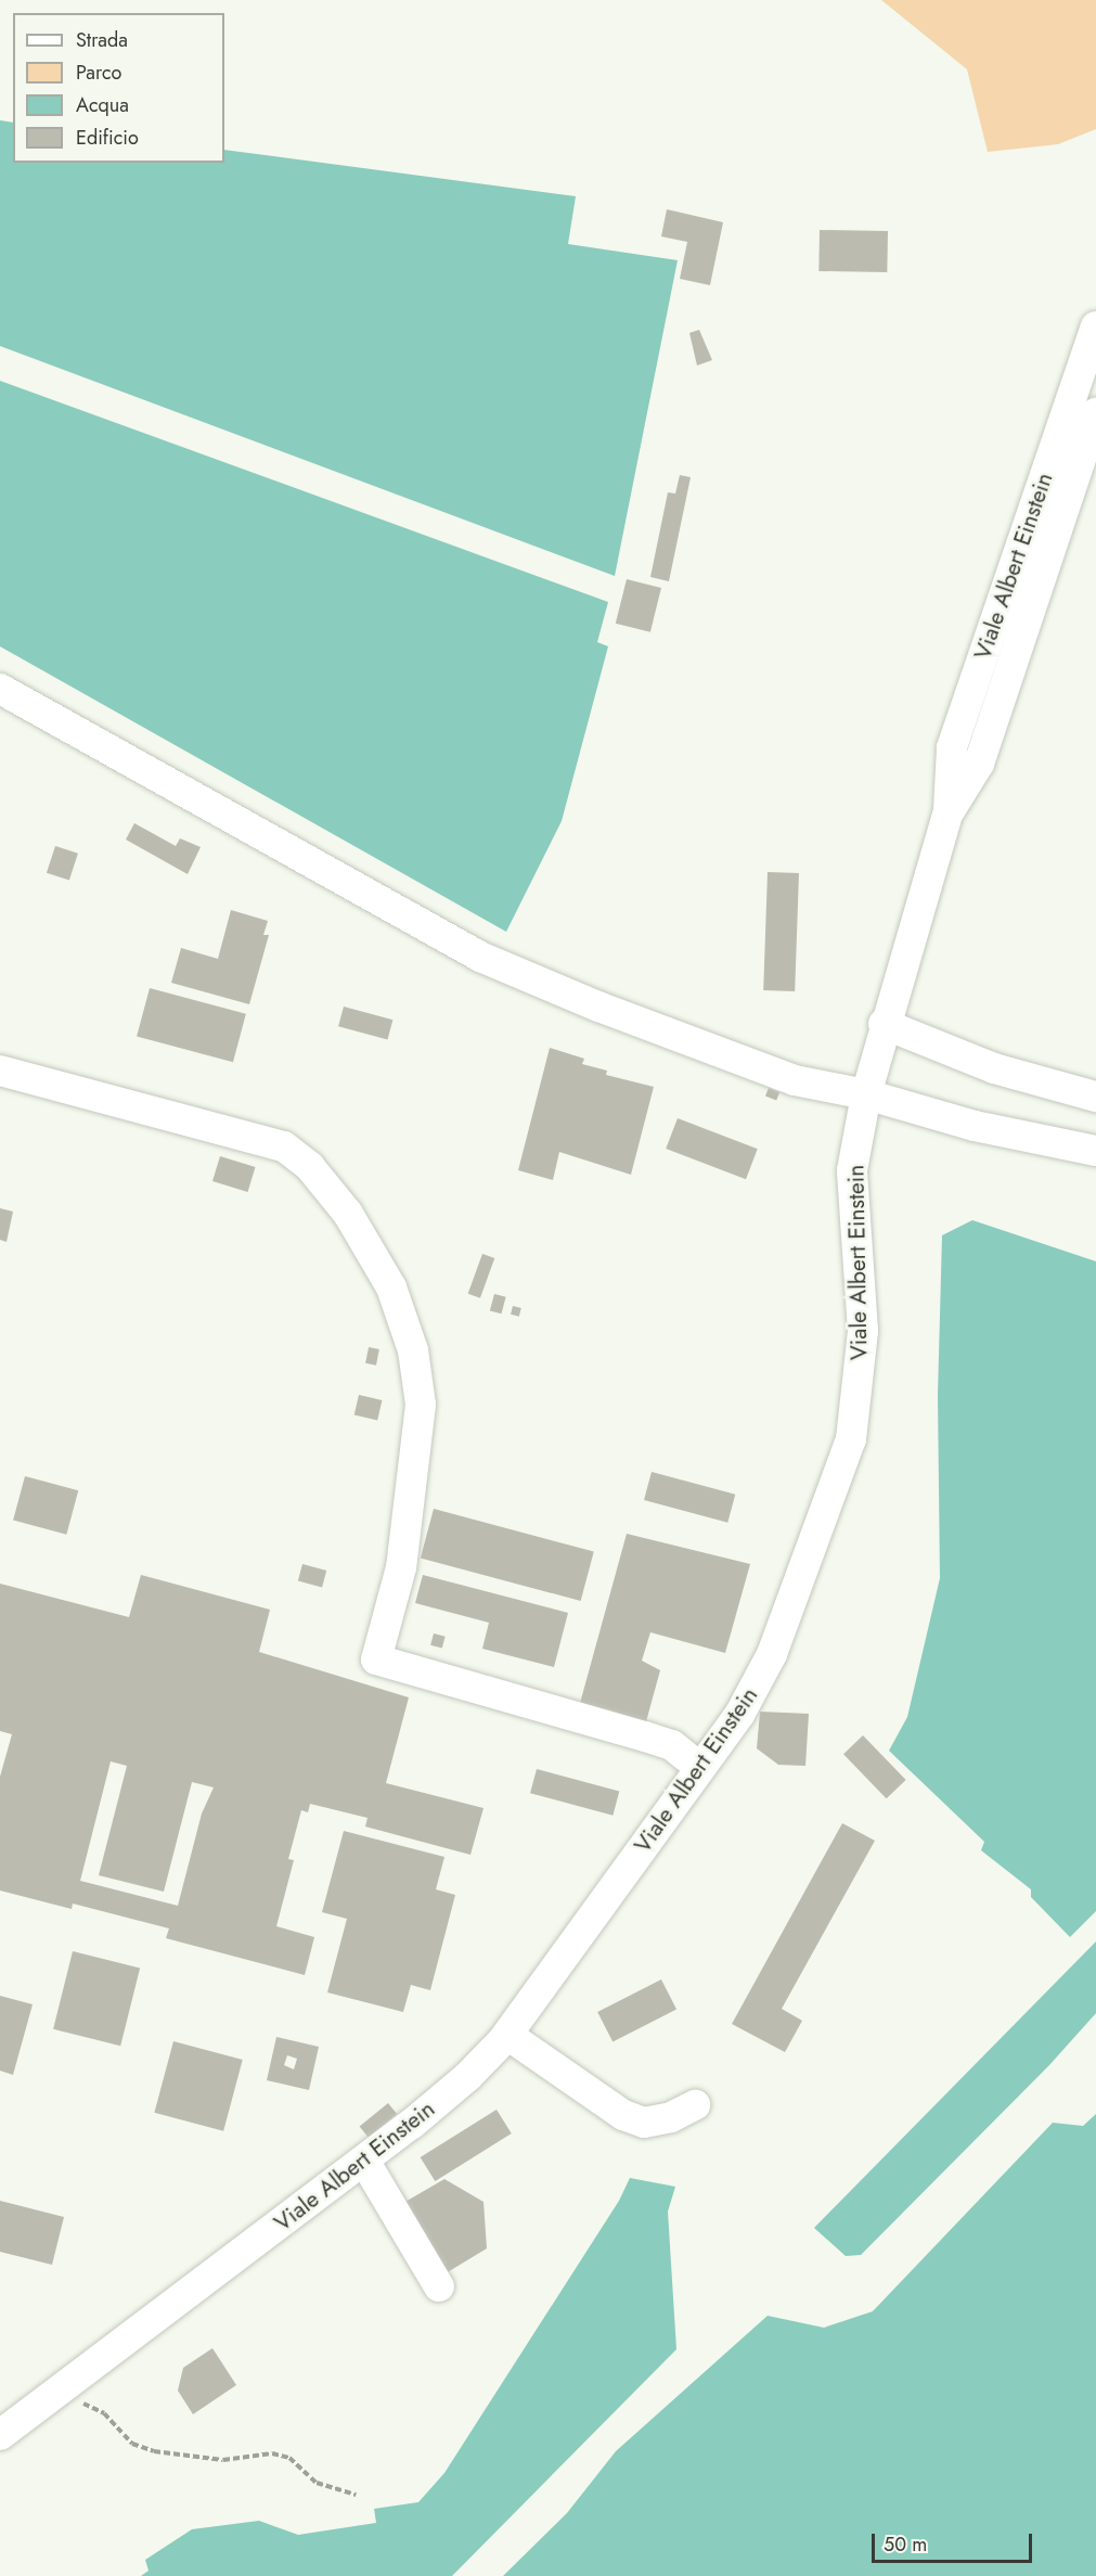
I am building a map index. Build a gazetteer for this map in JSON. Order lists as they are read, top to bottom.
{
  "streets": {
    "street": ["Viale Albert Einstein"]
  },
  "legend": [
    "Strada",
    "Parco",
    "Acqua",
    "Edificio"
  ],
  "scale_bar": "50 m"
}
